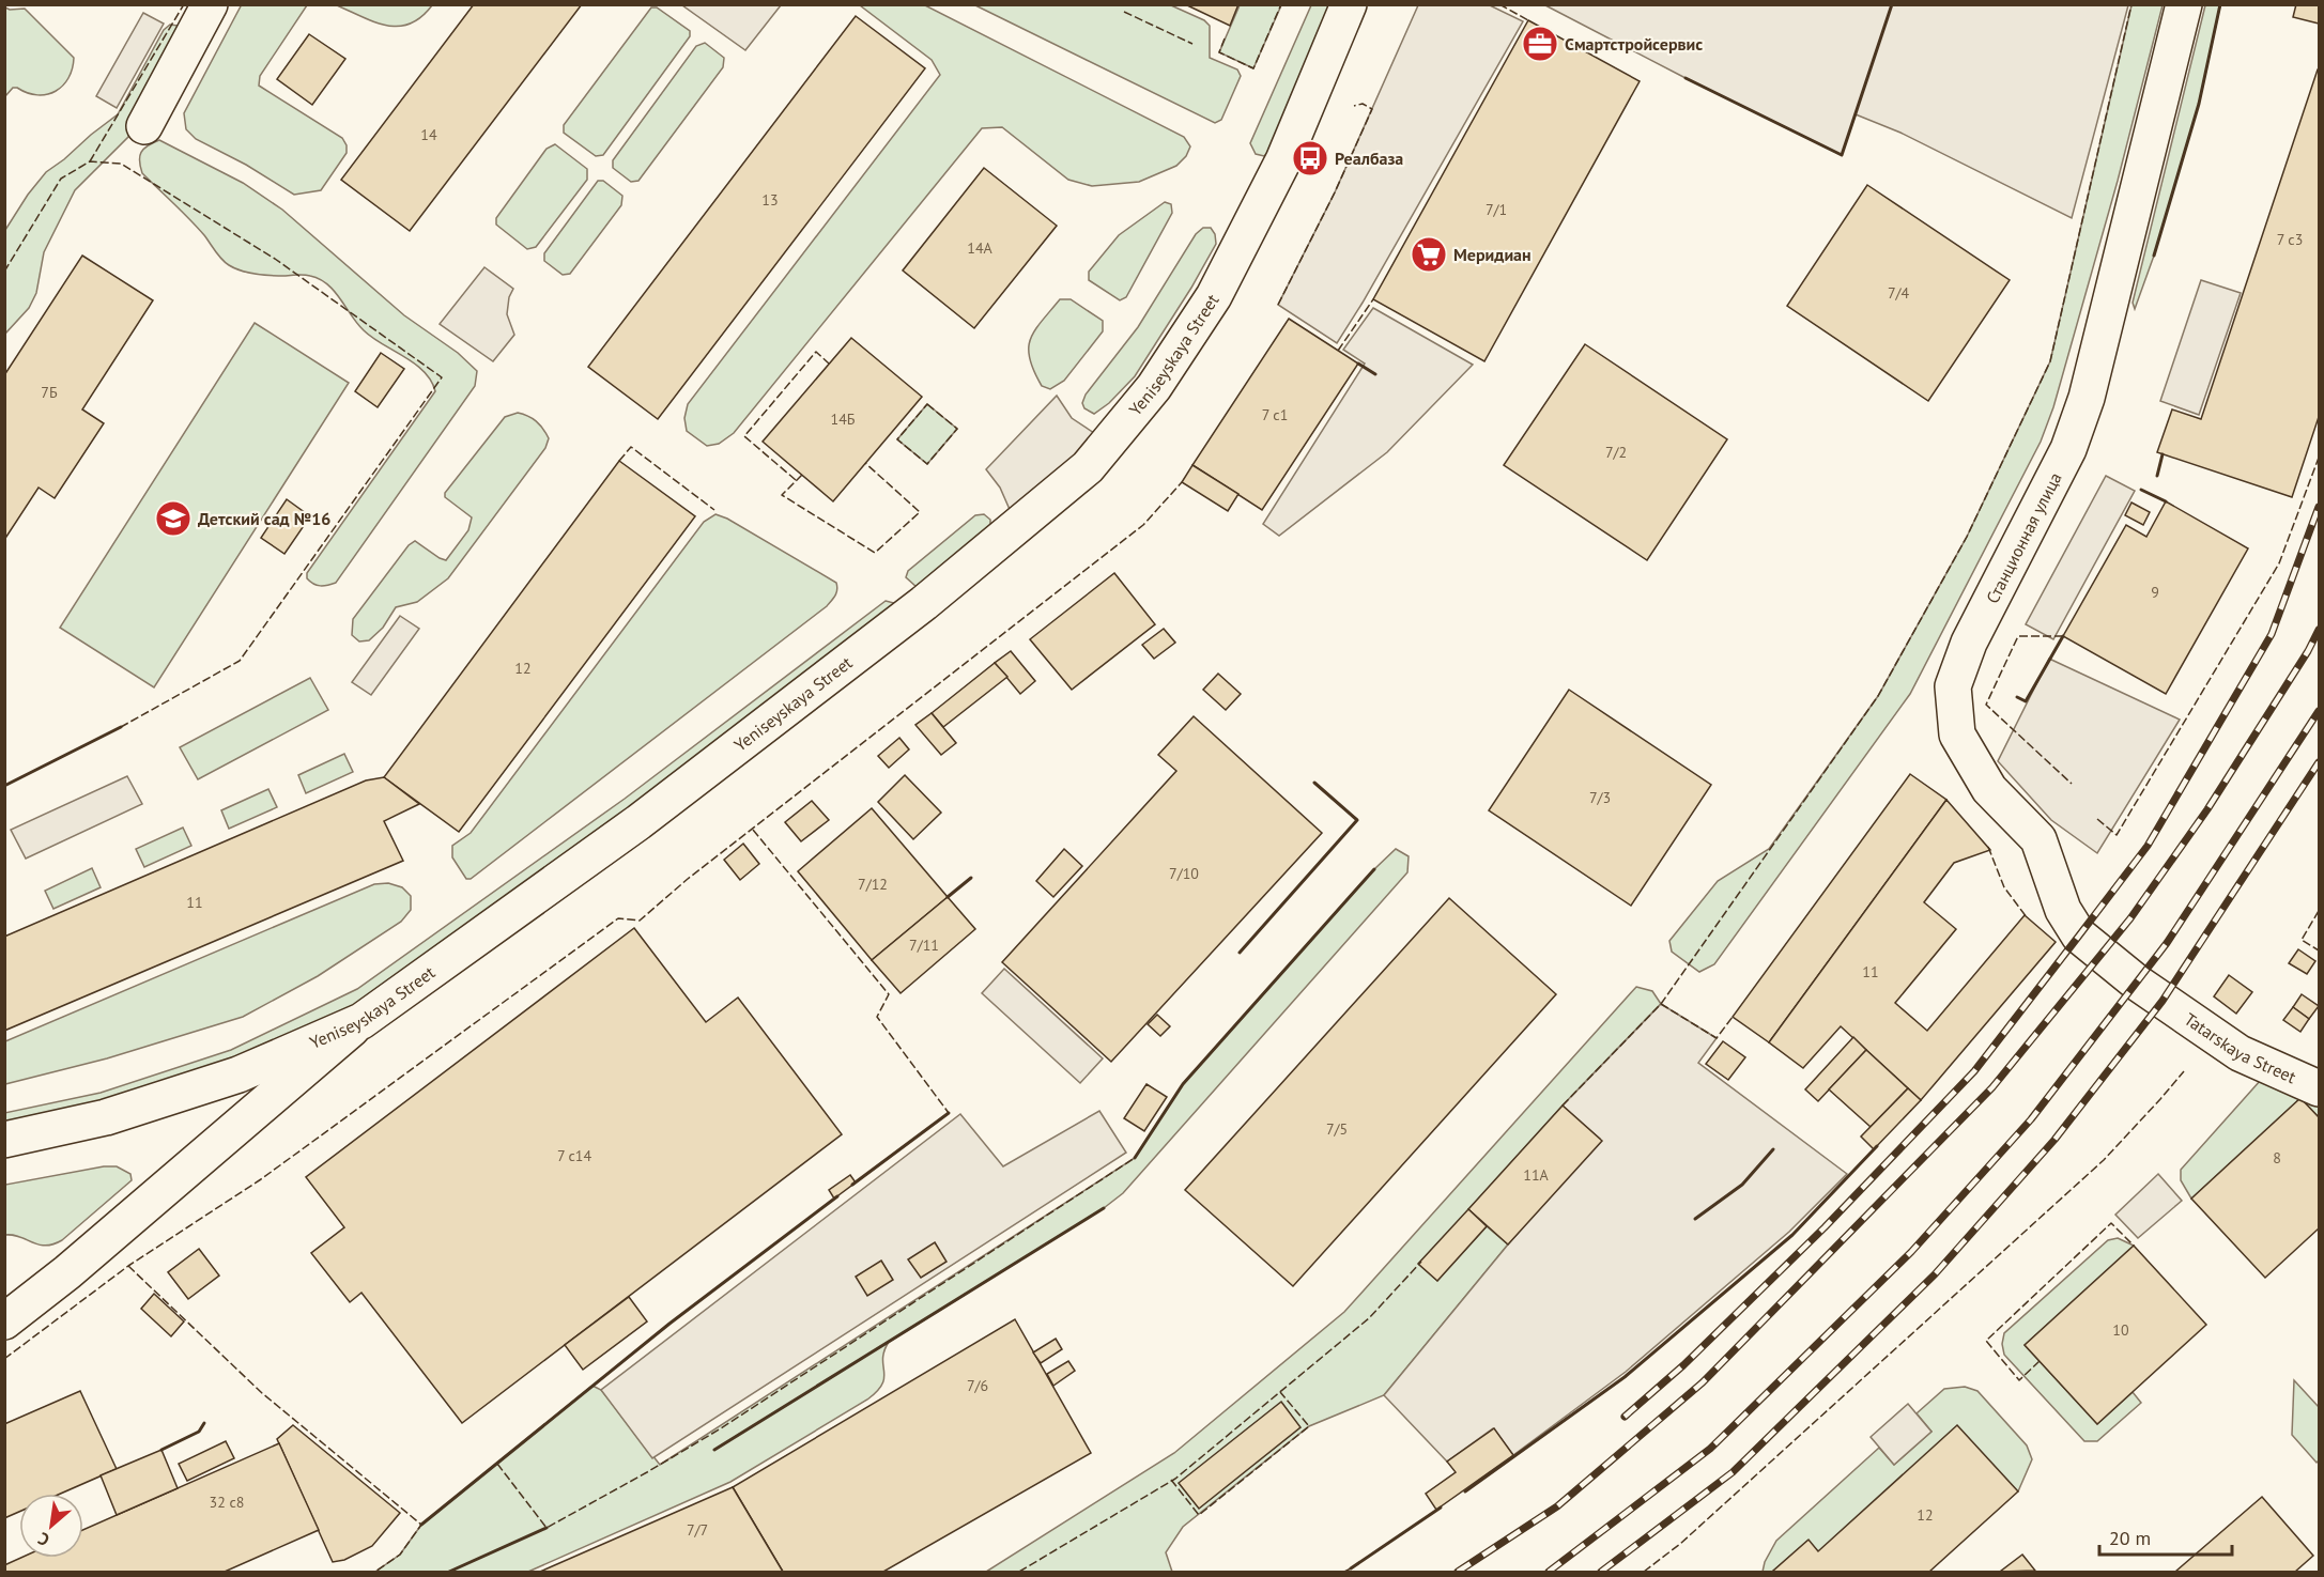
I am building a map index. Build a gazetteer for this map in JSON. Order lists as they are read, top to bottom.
{
  "streets": {
    "street": ["Yeniseyskaya Street", "Станционная улица", "Tatarskaya Street"]
  },
  "crossings": [
    ["Станционная улица", "Tatarskaya Street"]
  ],
  "places": {
    "office": ["Смартстройсервис"],
    "bus stop": ["Реалбаза"],
    "supermarket": ["Меридиан"],
    "school or university": ["Детский сад №16"]
  },
  "house_numbers": [
    "14",
    "13",
    "7/1",
    "7 с3",
    "14А",
    "7/4",
    "7Б",
    "7 с1",
    "14Б",
    "7/2",
    "9",
    "12",
    "7/3",
    "7/10",
    "7/12",
    "11",
    "7/11",
    "11",
    "7/5",
    "7 с14",
    "8",
    "11А",
    "10",
    "7/6",
    "32 с8",
    "12",
    "7/7"
  ],
  "scale_bar": "20 m",
  "north": "bottom left"
}
